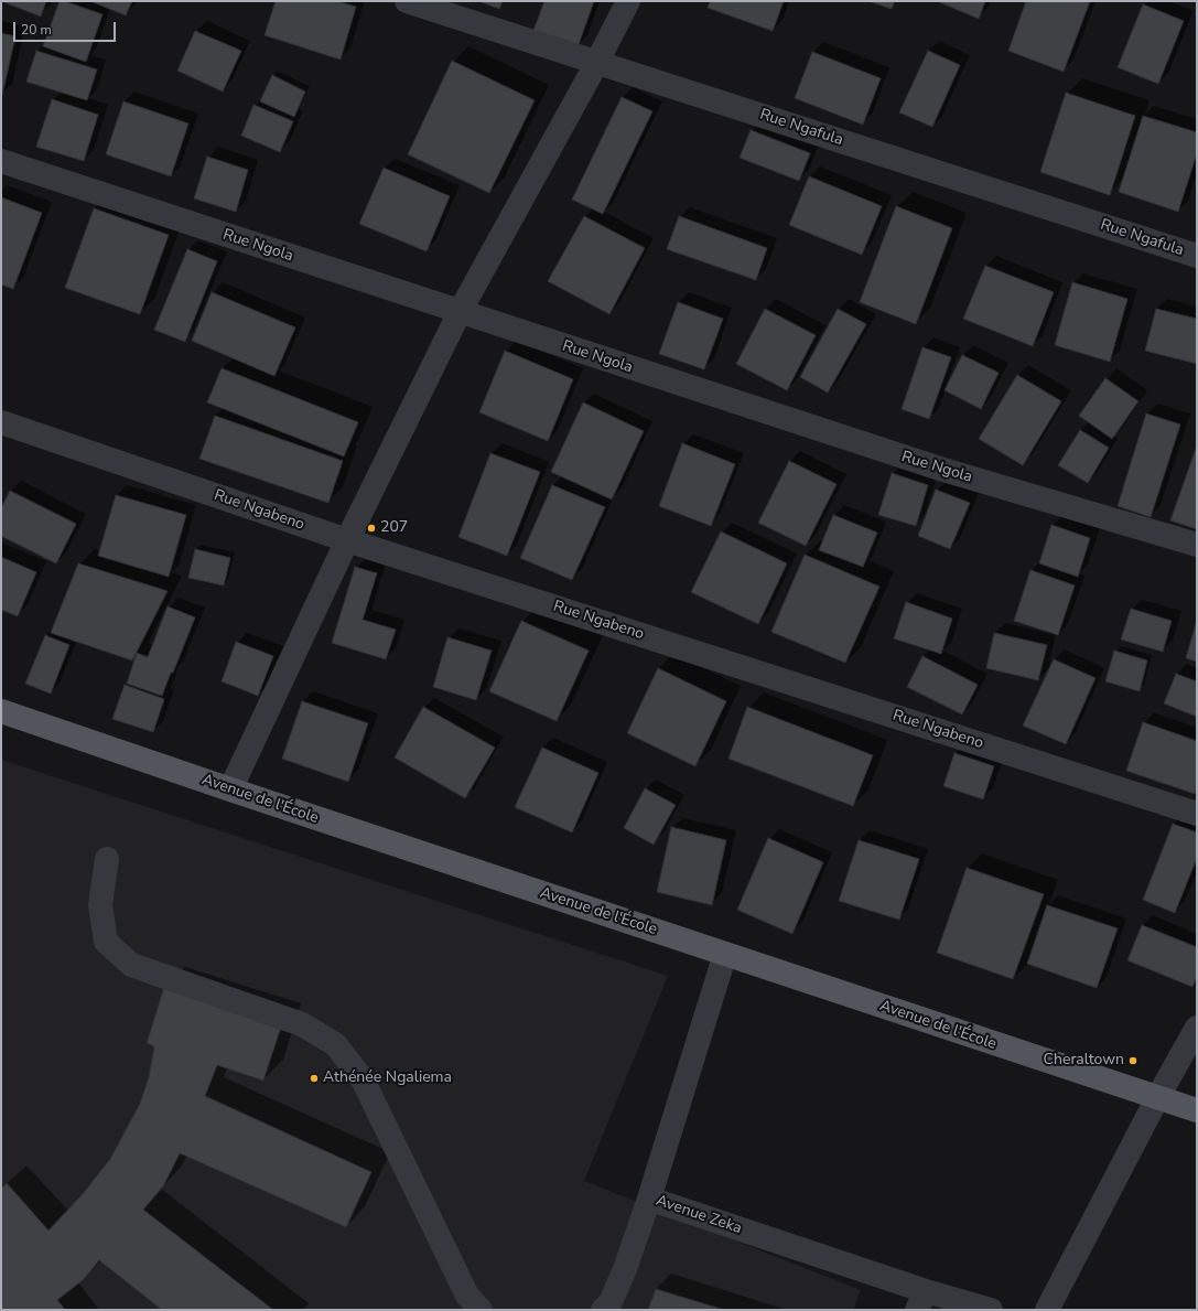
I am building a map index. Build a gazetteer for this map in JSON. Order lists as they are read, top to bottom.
{
  "streets": {
    "main road": ["Avenue de l'École"],
    "street": [
      "Rue Ngafula",
      "Rue Ngola",
      "Rue Ngabeno",
      "Avenue Zeka"
    ]
  },
  "crossings": [
    ["Avenue de l'École", "Avenue Zeka"]
  ],
  "places": ["207", "Cheraltown", "Athénée Ngaliema"],
  "scale_bar": "20 m"
}
